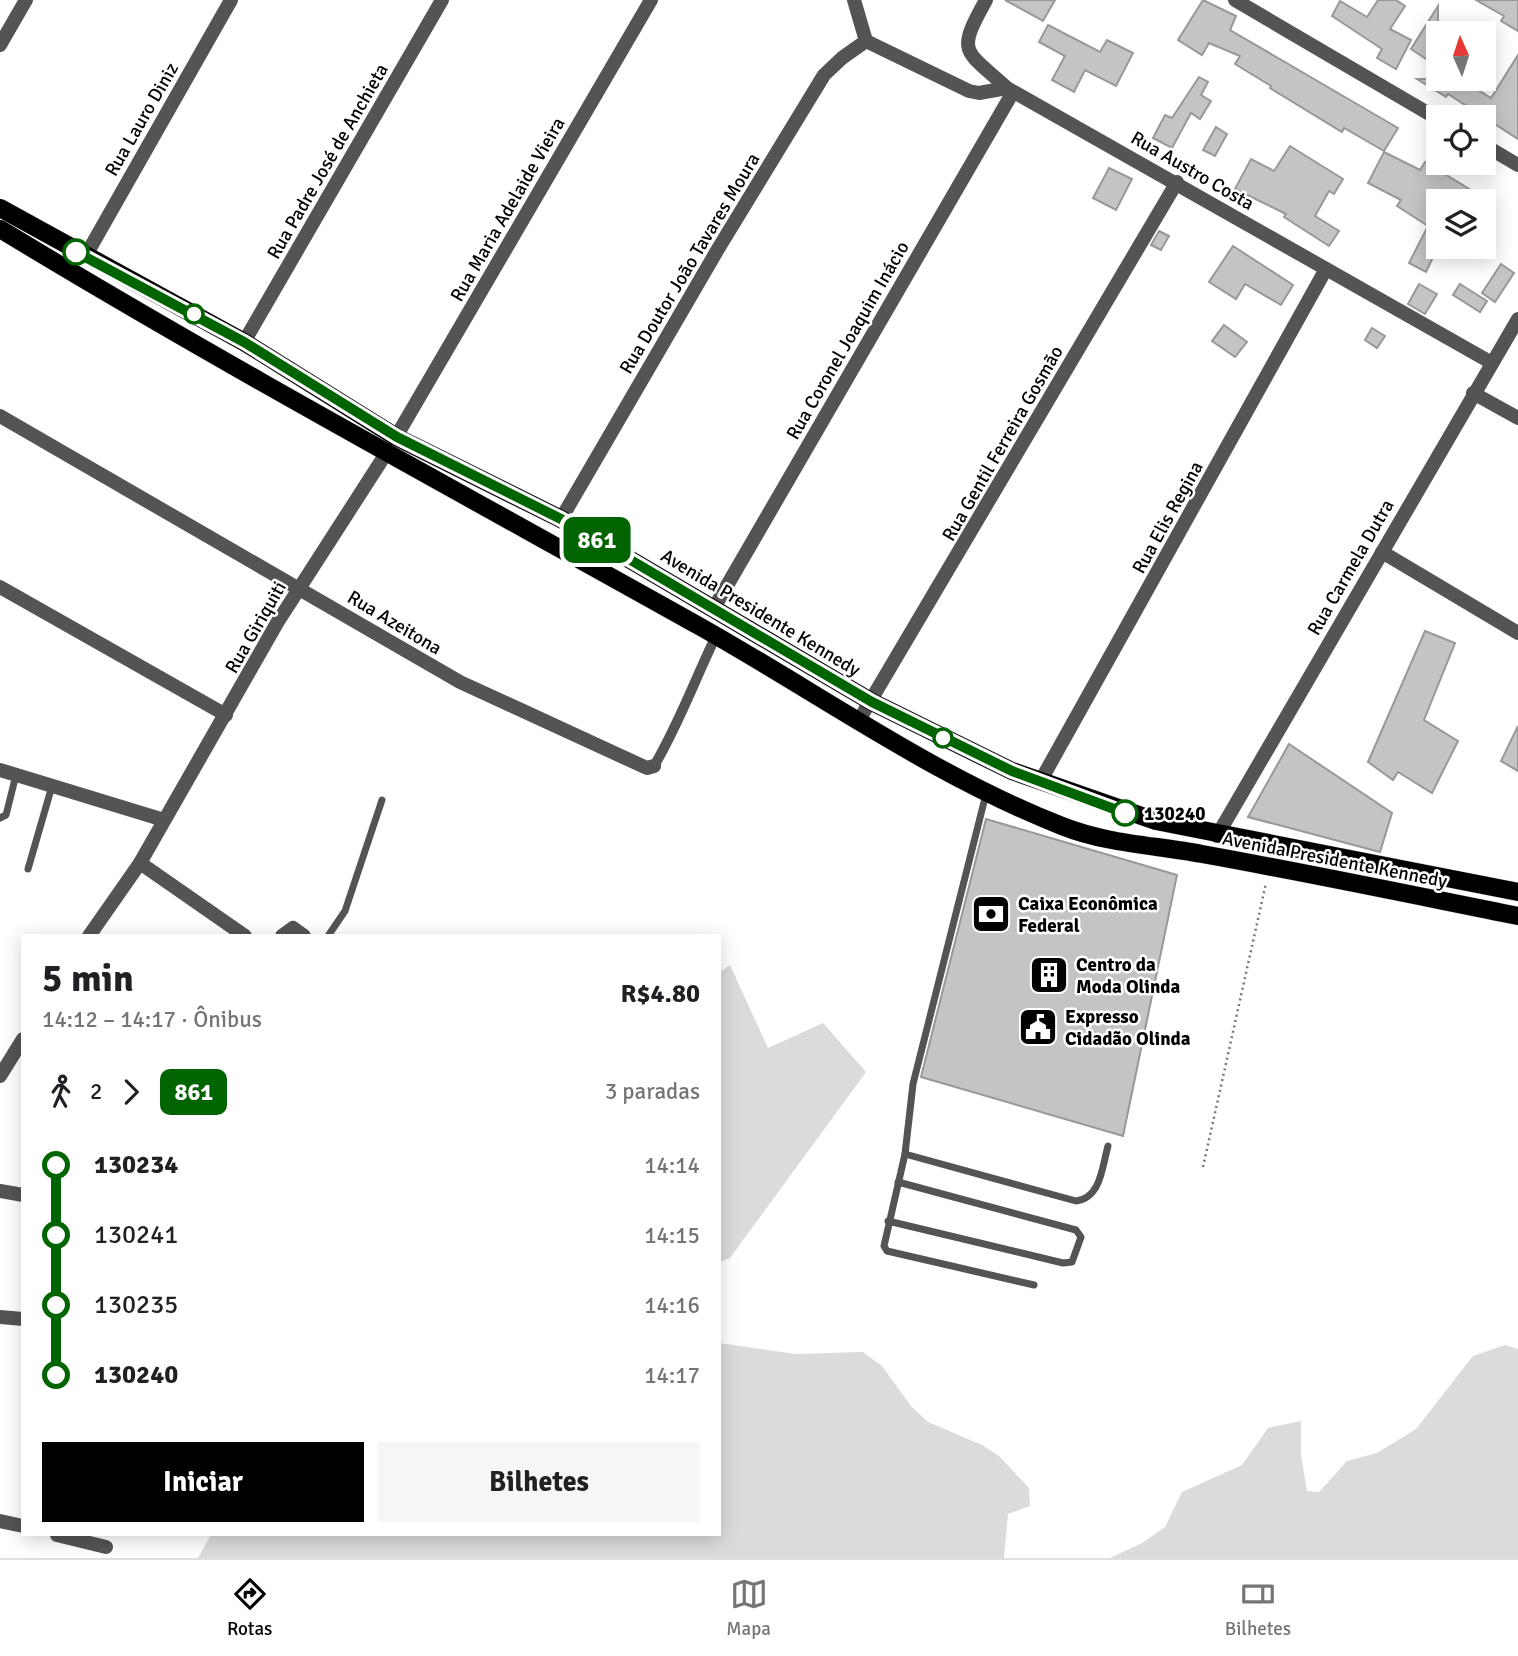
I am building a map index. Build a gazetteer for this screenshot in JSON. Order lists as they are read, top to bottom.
{
  "streets": {
    "main road": ["Avenida Presidente Kennedy"],
    "street": [
      "Rua Lauro Diniz",
      "Rua Padre José de Anchieta",
      "Rua Austro Costa",
      "Rua Maria Adelaide Vieira",
      "Rua Doutor João Tavares Moura",
      "Rua Coronel Joaquim Inácio",
      "Rua Gentil Ferreira Gosmão",
      "Rua Elis Regina",
      "Rua Carmela Dutra",
      "Rua Azeitona",
      "Rua Giriquiti"
    ]
  },
  "crossings": [
    ["Rua Lauro Diniz", "Avenida Presidente Kennedy"],
    ["Rua Padre José de Anchieta", "Avenida Presidente Kennedy"],
    ["Rua Austro Costa", "Rua Coronel Joaquim Inácio"],
    ["Rua Austro Costa", "Rua Gentil Ferreira Gosmão"],
    ["Rua Austro Costa", "Rua Elis Regina"],
    ["Rua Austro Costa", "Rua Carmela Dutra"],
    ["Rua Maria Adelaide Vieira", "Avenida Presidente Kennedy"],
    ["Rua Maria Adelaide Vieira", "Rua Giriquiti"],
    ["Rua Doutor João Tavares Moura", "Avenida Presidente Kennedy"],
    ["Rua Coronel Joaquim Inácio", "Avenida Presidente Kennedy"],
    ["Rua Gentil Ferreira Gosmão", "Avenida Presidente Kennedy"],
    ["Rua Elis Regina", "Avenida Presidente Kennedy"],
    ["Rua Carmela Dutra", "Avenida Presidente Kennedy"],
    ["Avenida Presidente Kennedy", "Rua Azeitona"],
    ["Avenida Presidente Kennedy", "Rua Giriquiti"],
    ["Rua Azeitona", "Rua Giriquiti"]
  ],
  "places": {
    "other": ["130240"],
    "bank": ["Caixa Econômica Federal"],
    "building": ["Centro da Moda Olinda"],
    "public building": ["Expresso Cidadão Olinda"]
  },
  "lines": ["bus line 861"],
  "north": "top",
  "page": {
    "on_map": "861",
    "heading": ["5 min", "14:12 – 14:17 · Ônibus", "R$4.80"],
    "legs": ["2", "861", "3 paradas"],
    "list": [
      {
        "name": "130234",
        "value": "14:14"
      },
      {
        "name": "130241",
        "value": "14:15"
      },
      {
        "name": "130235",
        "value": "14:16"
      },
      {
        "name": "130240",
        "value": "14:17"
      }
    ],
    "buttons": ["Iniciar", "Bilhetes"],
    "tabs": ["Rotas", "Mapa", "Bilhetes"]
  }
}
